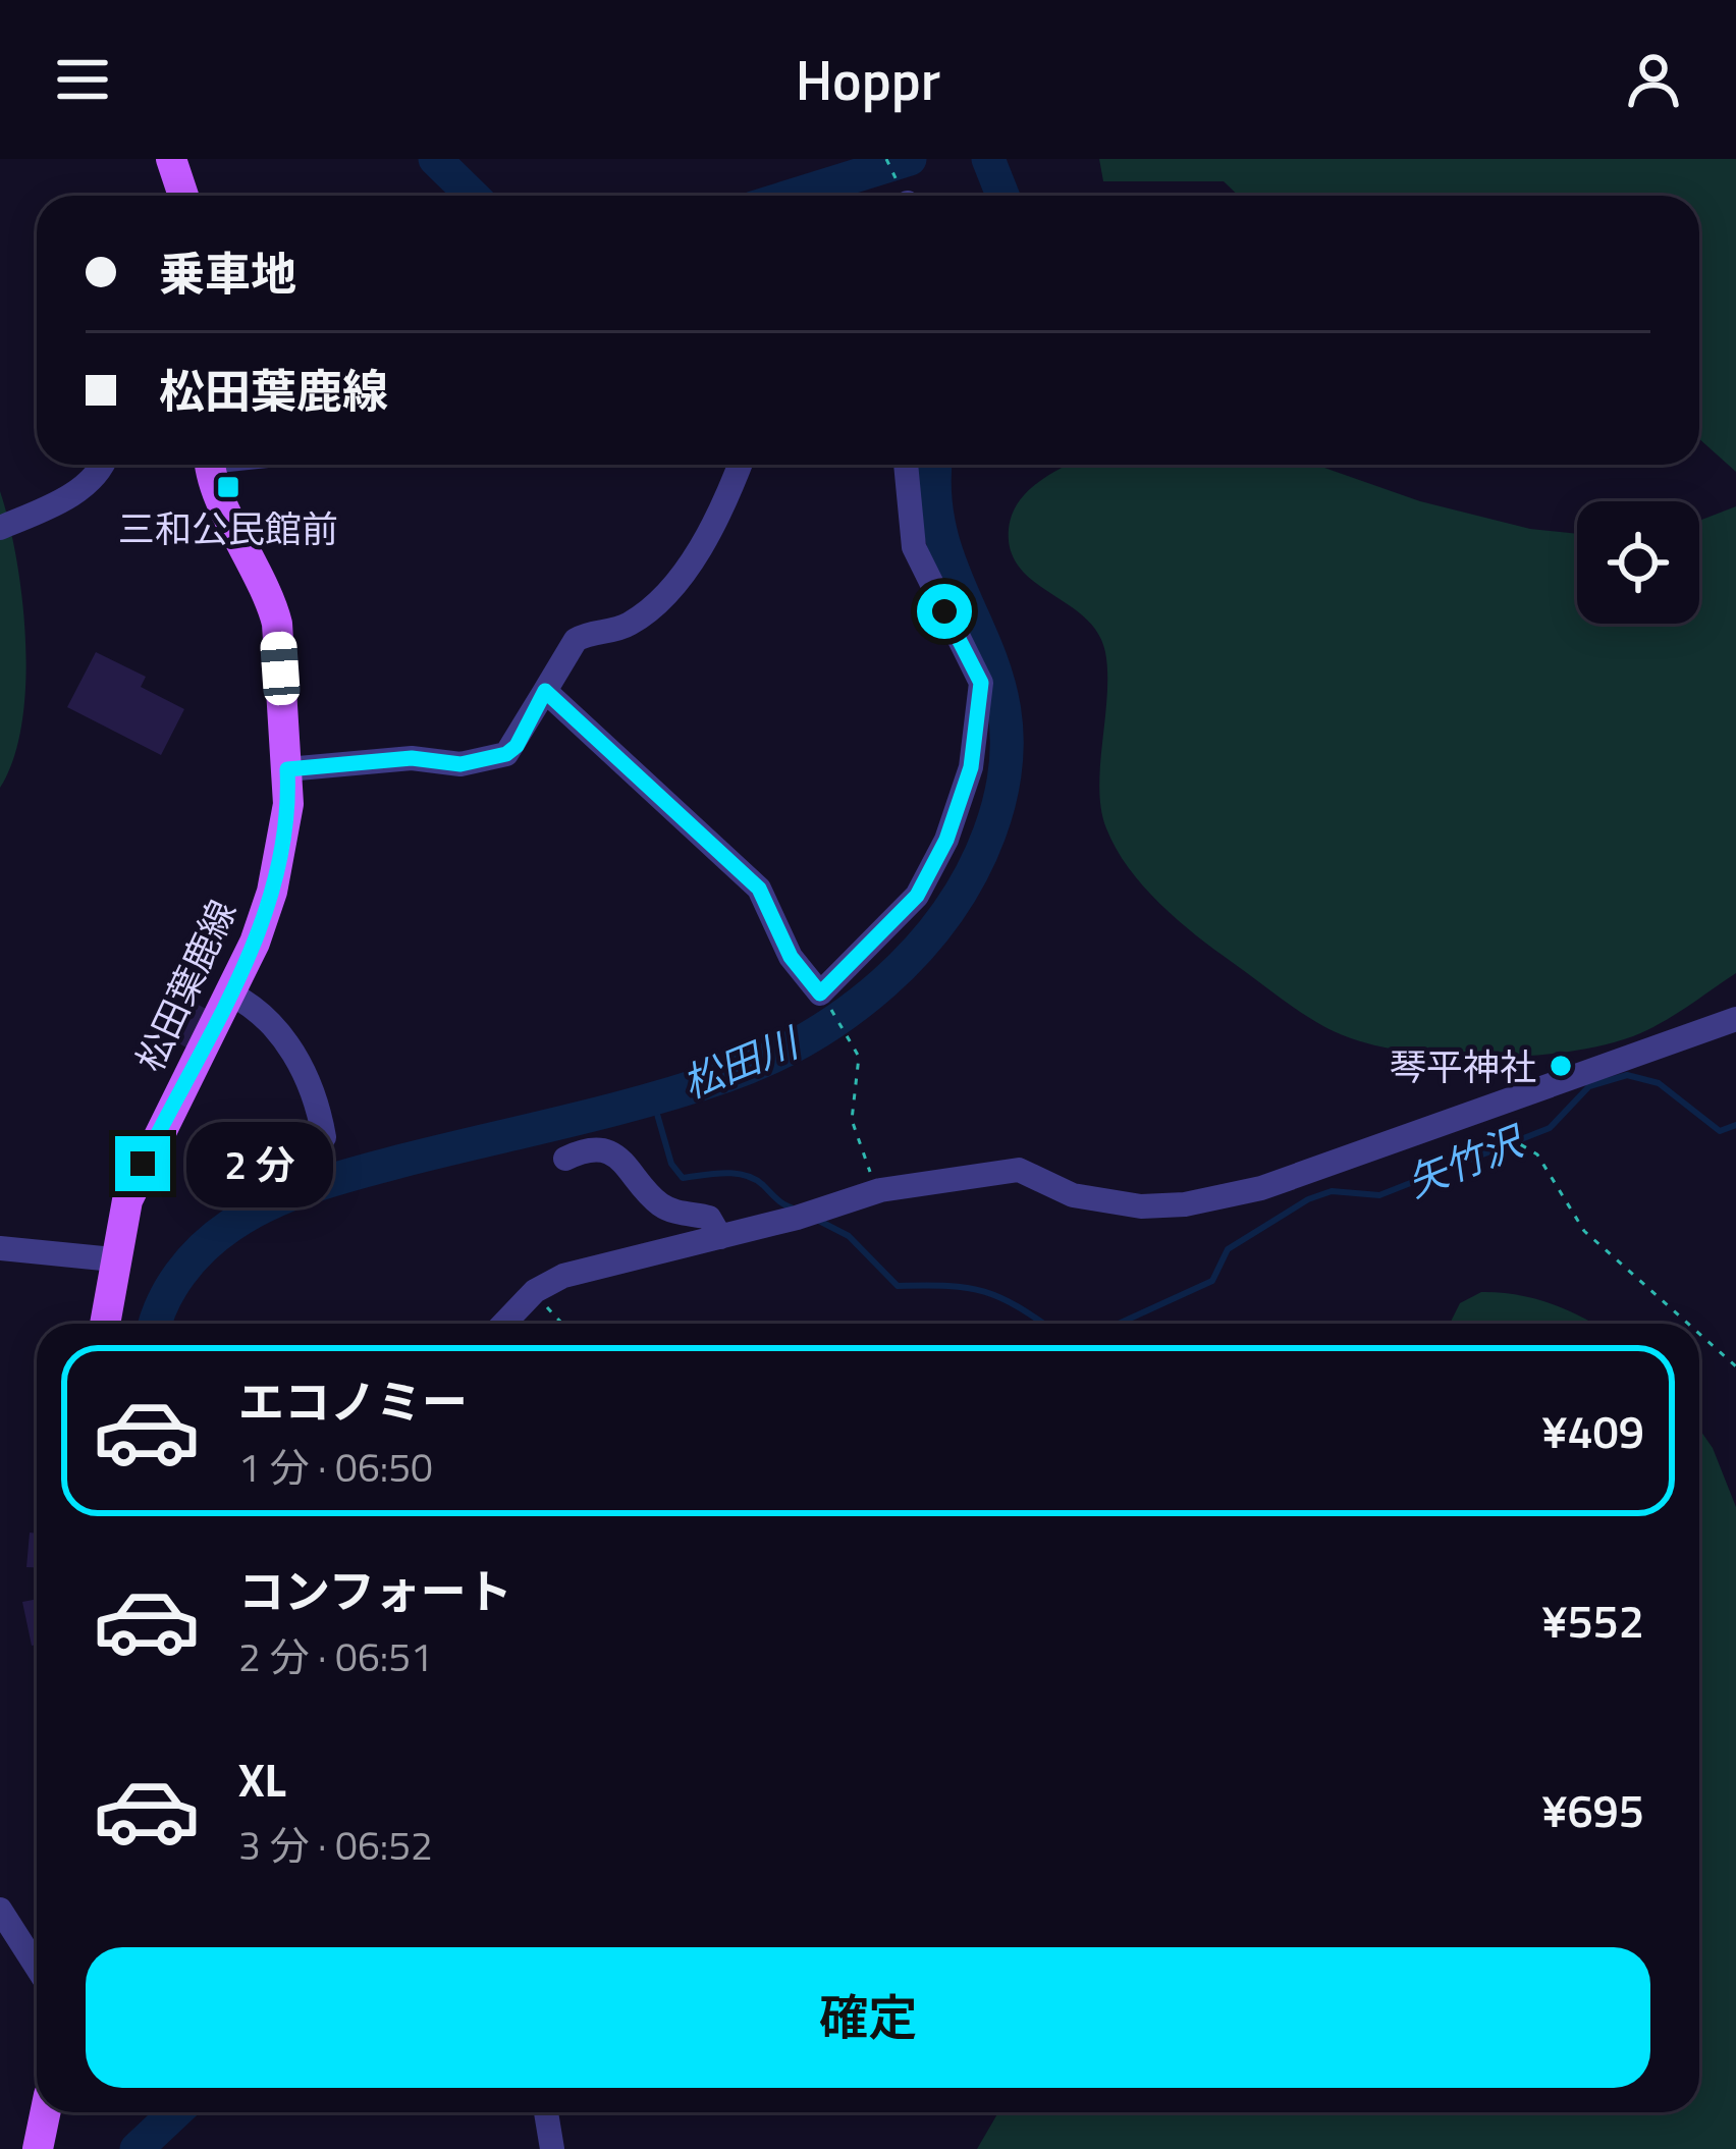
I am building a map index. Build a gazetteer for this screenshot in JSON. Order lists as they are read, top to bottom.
{
  "streets": {
    "main road": ["松田葉鹿線"]
  },
  "water": ["松田川", "矢竹沢"],
  "places": {
    "transit": ["三和公民館前"],
    "other": ["琴平神社"]
  },
  "page": {
    "header": "Hoppr",
    "banner": ["乗車地", "松田葉鹿線"],
    "bubble": "2 分",
    "list": [
      {
        "name": "エコノミー",
        "note": "1 分 · 06:50",
        "value": "¥409"
      },
      {
        "name": "コンフォート",
        "note": "2 分 · 06:51",
        "value": "¥552"
      },
      {
        "name": "XL",
        "note": "3 分 · 06:52",
        "value": "¥695"
      }
    ],
    "buttons": "確定"
  }
}
